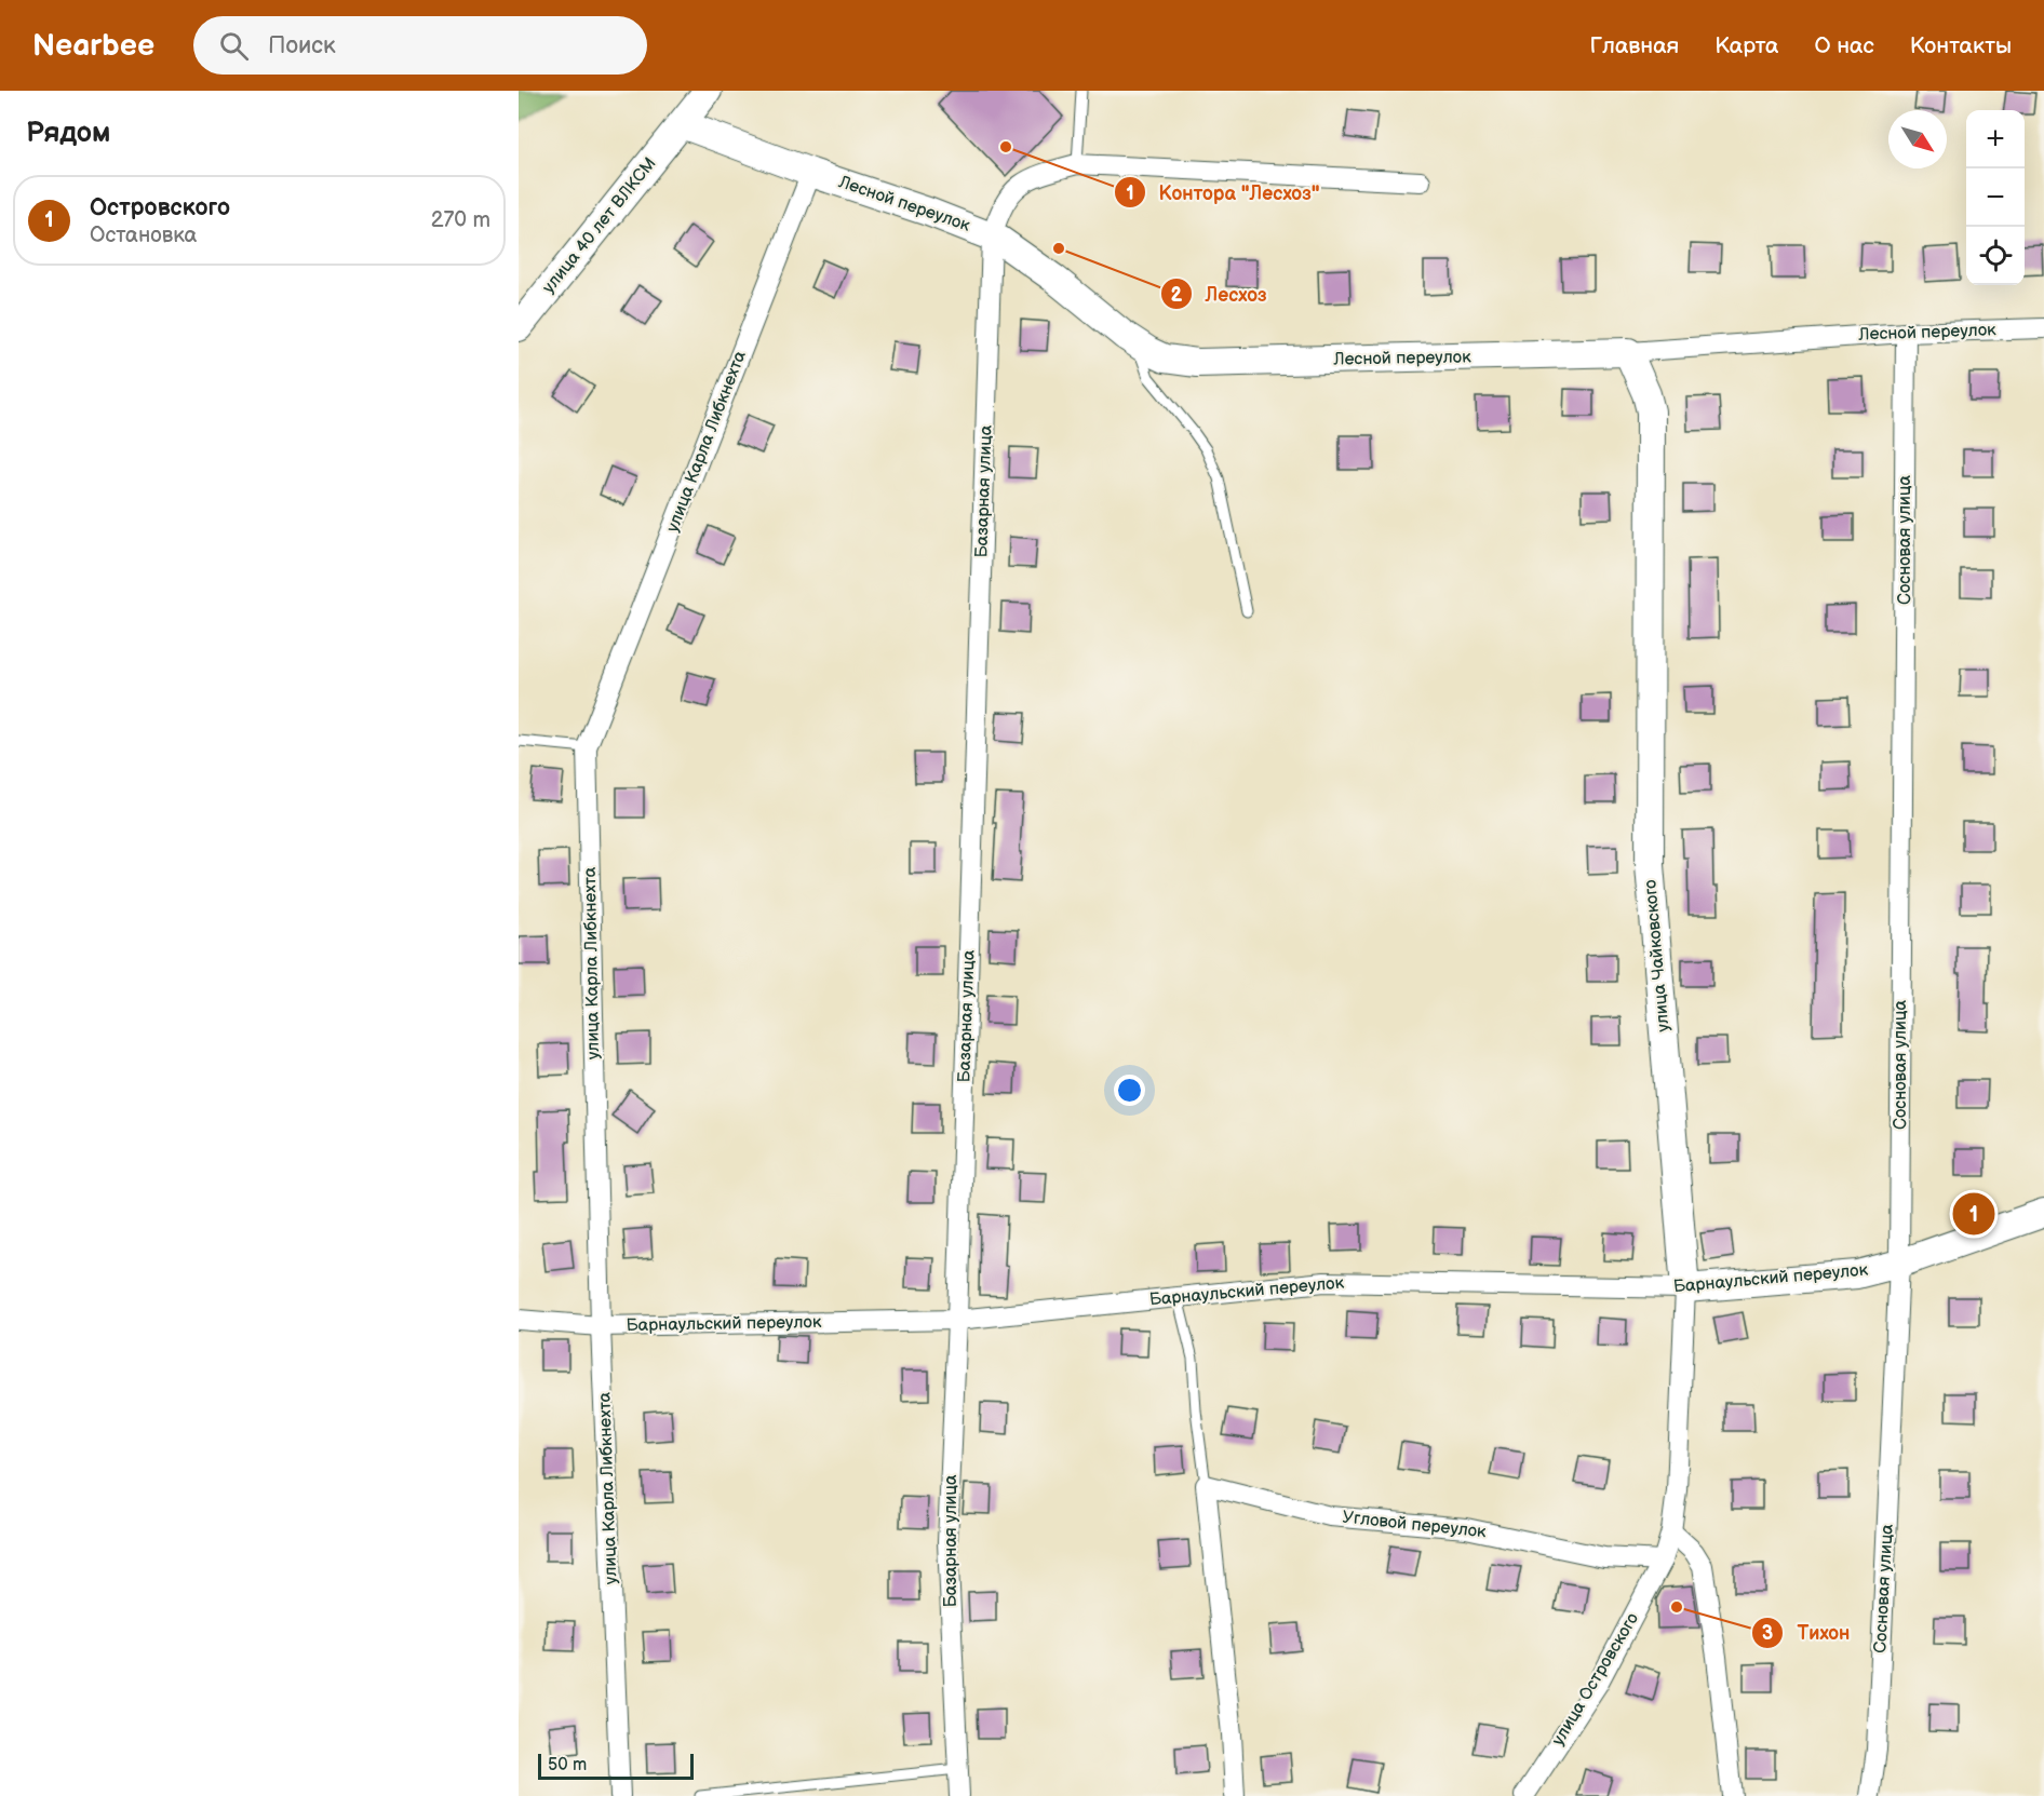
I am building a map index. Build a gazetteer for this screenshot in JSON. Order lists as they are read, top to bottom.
{
  "streets": {
    "street": [
      "Лесной переулок",
      "улица 40 лет ВЛКСМ",
      "улица Карла Либкнехта",
      "Базарная улица",
      "Сосновая улица",
      "улица Чайковского",
      "Барнаульский переулок",
      "Угловой переулок",
      "улица Островского"
    ]
  },
  "crossings": [
    ["Лесной переулок", "улица 40 лет ВЛКСМ"],
    ["Лесной переулок", "улица Карла Либкнехта"],
    ["Лесной переулок", "Базарная улица"],
    ["Лесной переулок", "Сосновая улица"],
    ["Лесной переулок", "улица Чайковского"],
    ["улица Карла Либкнехта", "Барнаульский переулок"],
    ["Базарная улица", "Барнаульский переулок"],
    ["Сосновая улица", "Барнаульский переулок"],
    ["улица Чайковского", "Барнаульский переулок"],
    ["улица Чайковского", "Угловой переулок"],
    ["улица Чайковского", "улица Островского"],
    ["Угловой переулок", "улица Островского"]
  ],
  "places": ["Контора \"Лесхоз\"", "Лесхоз", "Тихон"],
  "scale_bar": "50 m",
  "north": "bottom right",
  "page": {
    "header": "Nearbee",
    "search": "Поиск",
    "nav": [
      "Главная",
      "Карта",
      "О нас",
      "Контакты"
    ],
    "heading": "Рядом",
    "map_buttons": ["+", "−"],
    "list": [
      {
        "mark": "1",
        "name": "Островского",
        "note": "Остановка",
        "value": "270 m"
      }
    ],
    "pins": "1",
    "scale": "50 m"
  }
}
